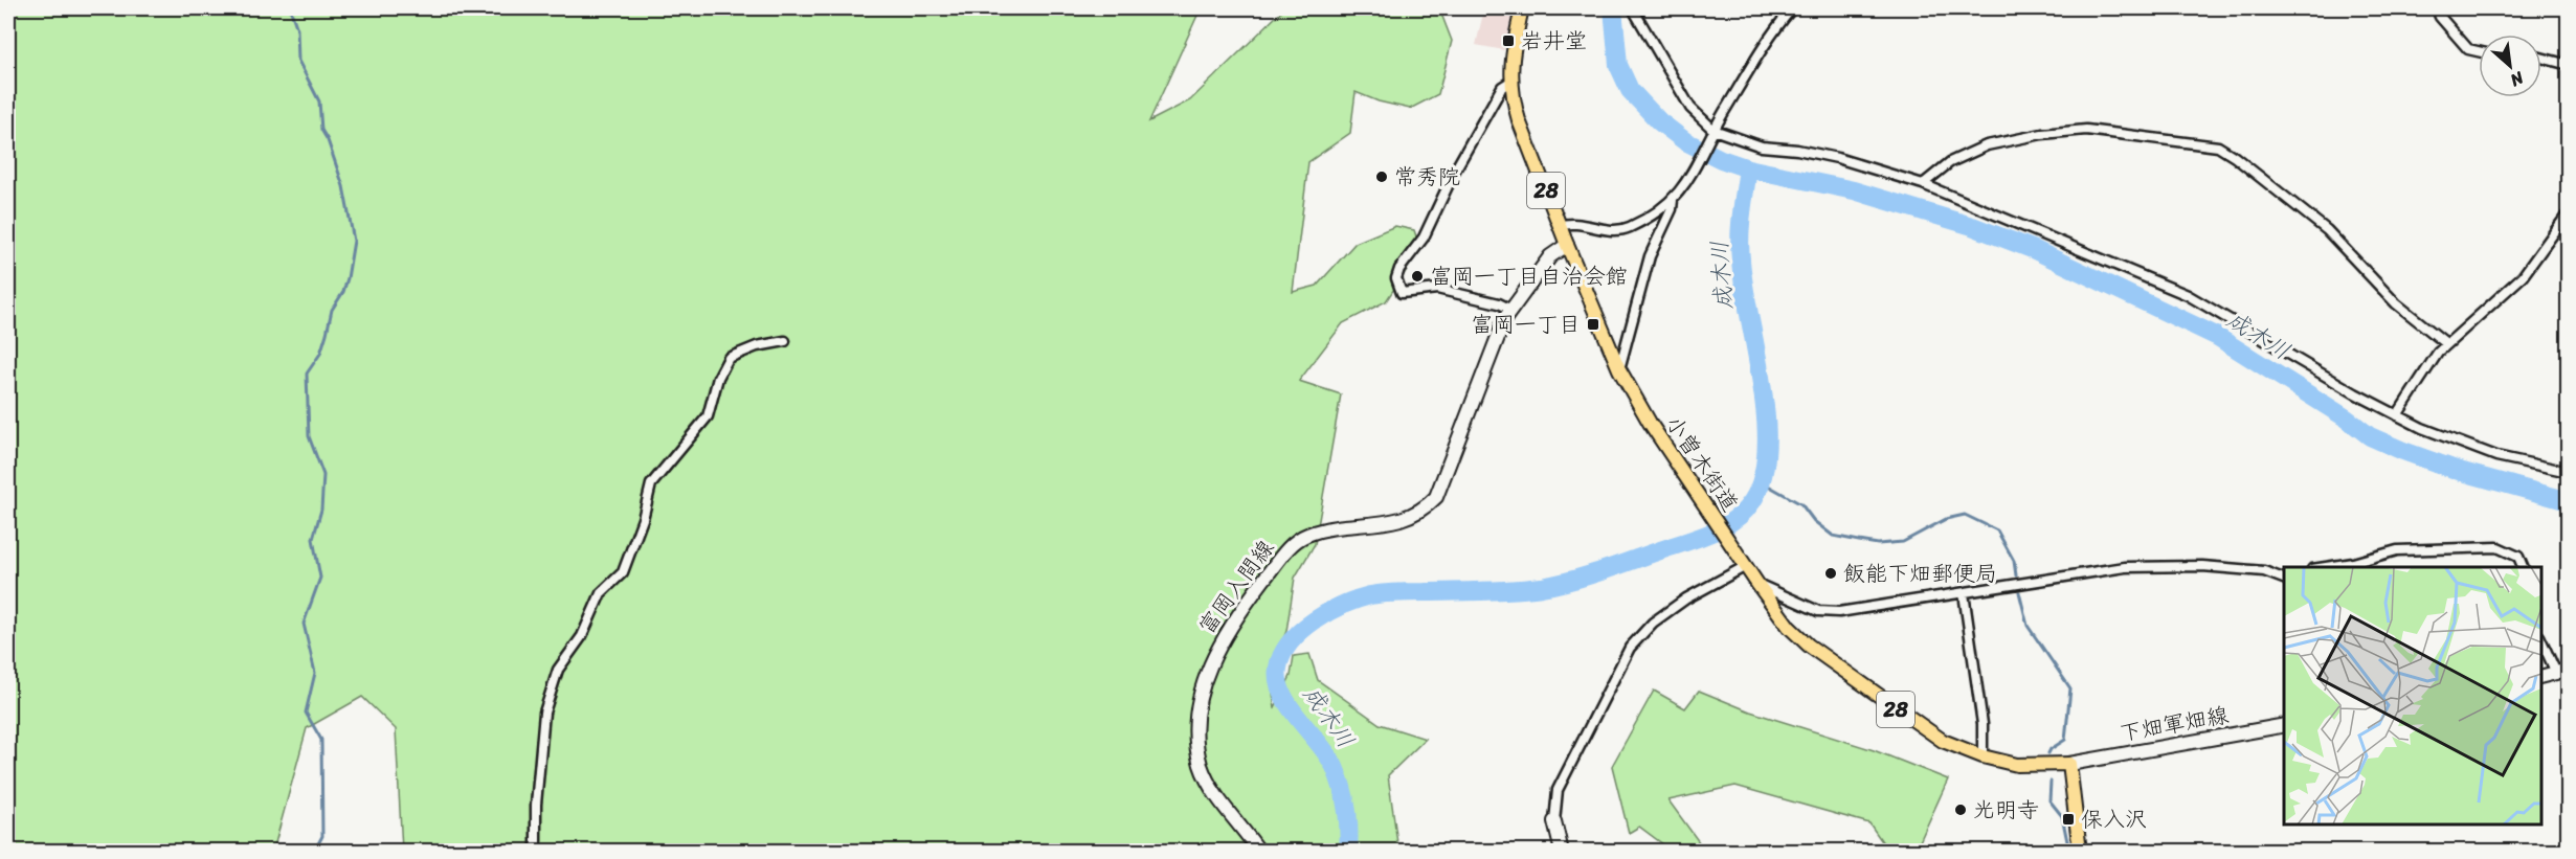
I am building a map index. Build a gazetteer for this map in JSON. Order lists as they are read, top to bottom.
{
  "streets": {
    "main road": [
      "28",
      "小曽木街道",
      "富岡入間線",
      "下畑軍畑線"
    ]
  },
  "crossings": [
    ["小曽木街道", "富岡入間線"],
    ["小曽木街道", "下畑軍畑線"]
  ],
  "water": ["成木川"],
  "places": {
    "transit": ["岩井堂", "富岡一丁目", "保入沢"],
    "other": [
      "常秀院",
      "富岡一丁目自治会館",
      "飯能下畑郵便局",
      "光明寺"
    ]
  },
  "north": "bottom right"
}
